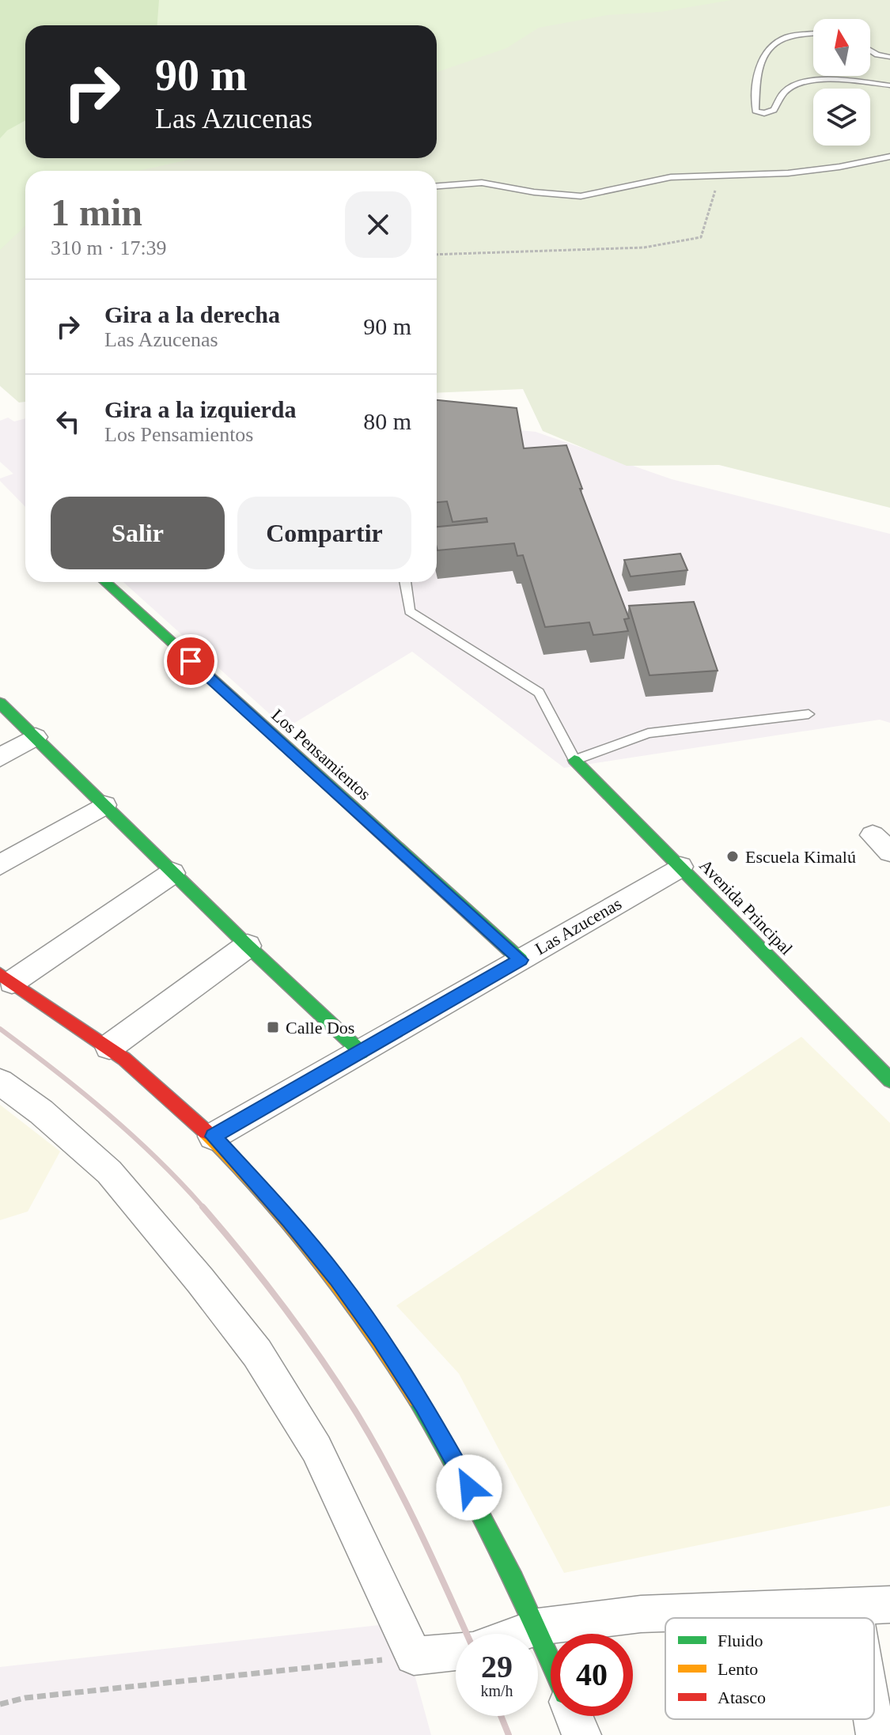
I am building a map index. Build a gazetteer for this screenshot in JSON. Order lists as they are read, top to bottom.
{
  "streets": {
    "street": ["Los Pensamientos", "Avenida Principal", "Las Azucenas"]
  },
  "crossings": [
    ["Los Pensamientos", "Las Azucenas"],
    ["Avenida Principal", "Las Azucenas"]
  ],
  "places": {
    "other": ["Escuela Kimalú"],
    "transit": ["Calle Dos"]
  },
  "legend": ["Fluido", "Lento", "Atasco"],
  "north": "top",
  "page": {
    "turn": ["90 m", "Las Azucenas"],
    "heading": ["1 min", "310 m · 17:39"],
    "list": [
      {
        "name": "Gira a la derecha",
        "note": "Las Azucenas",
        "value": "90 m"
      },
      {
        "name": "Gira a la izquierda",
        "note": "Los Pensamientos",
        "value": "80 m"
      }
    ],
    "buttons": ["Salir", "Compartir"],
    "speed": "29 km/h",
    "limit": "40"
  }
}
